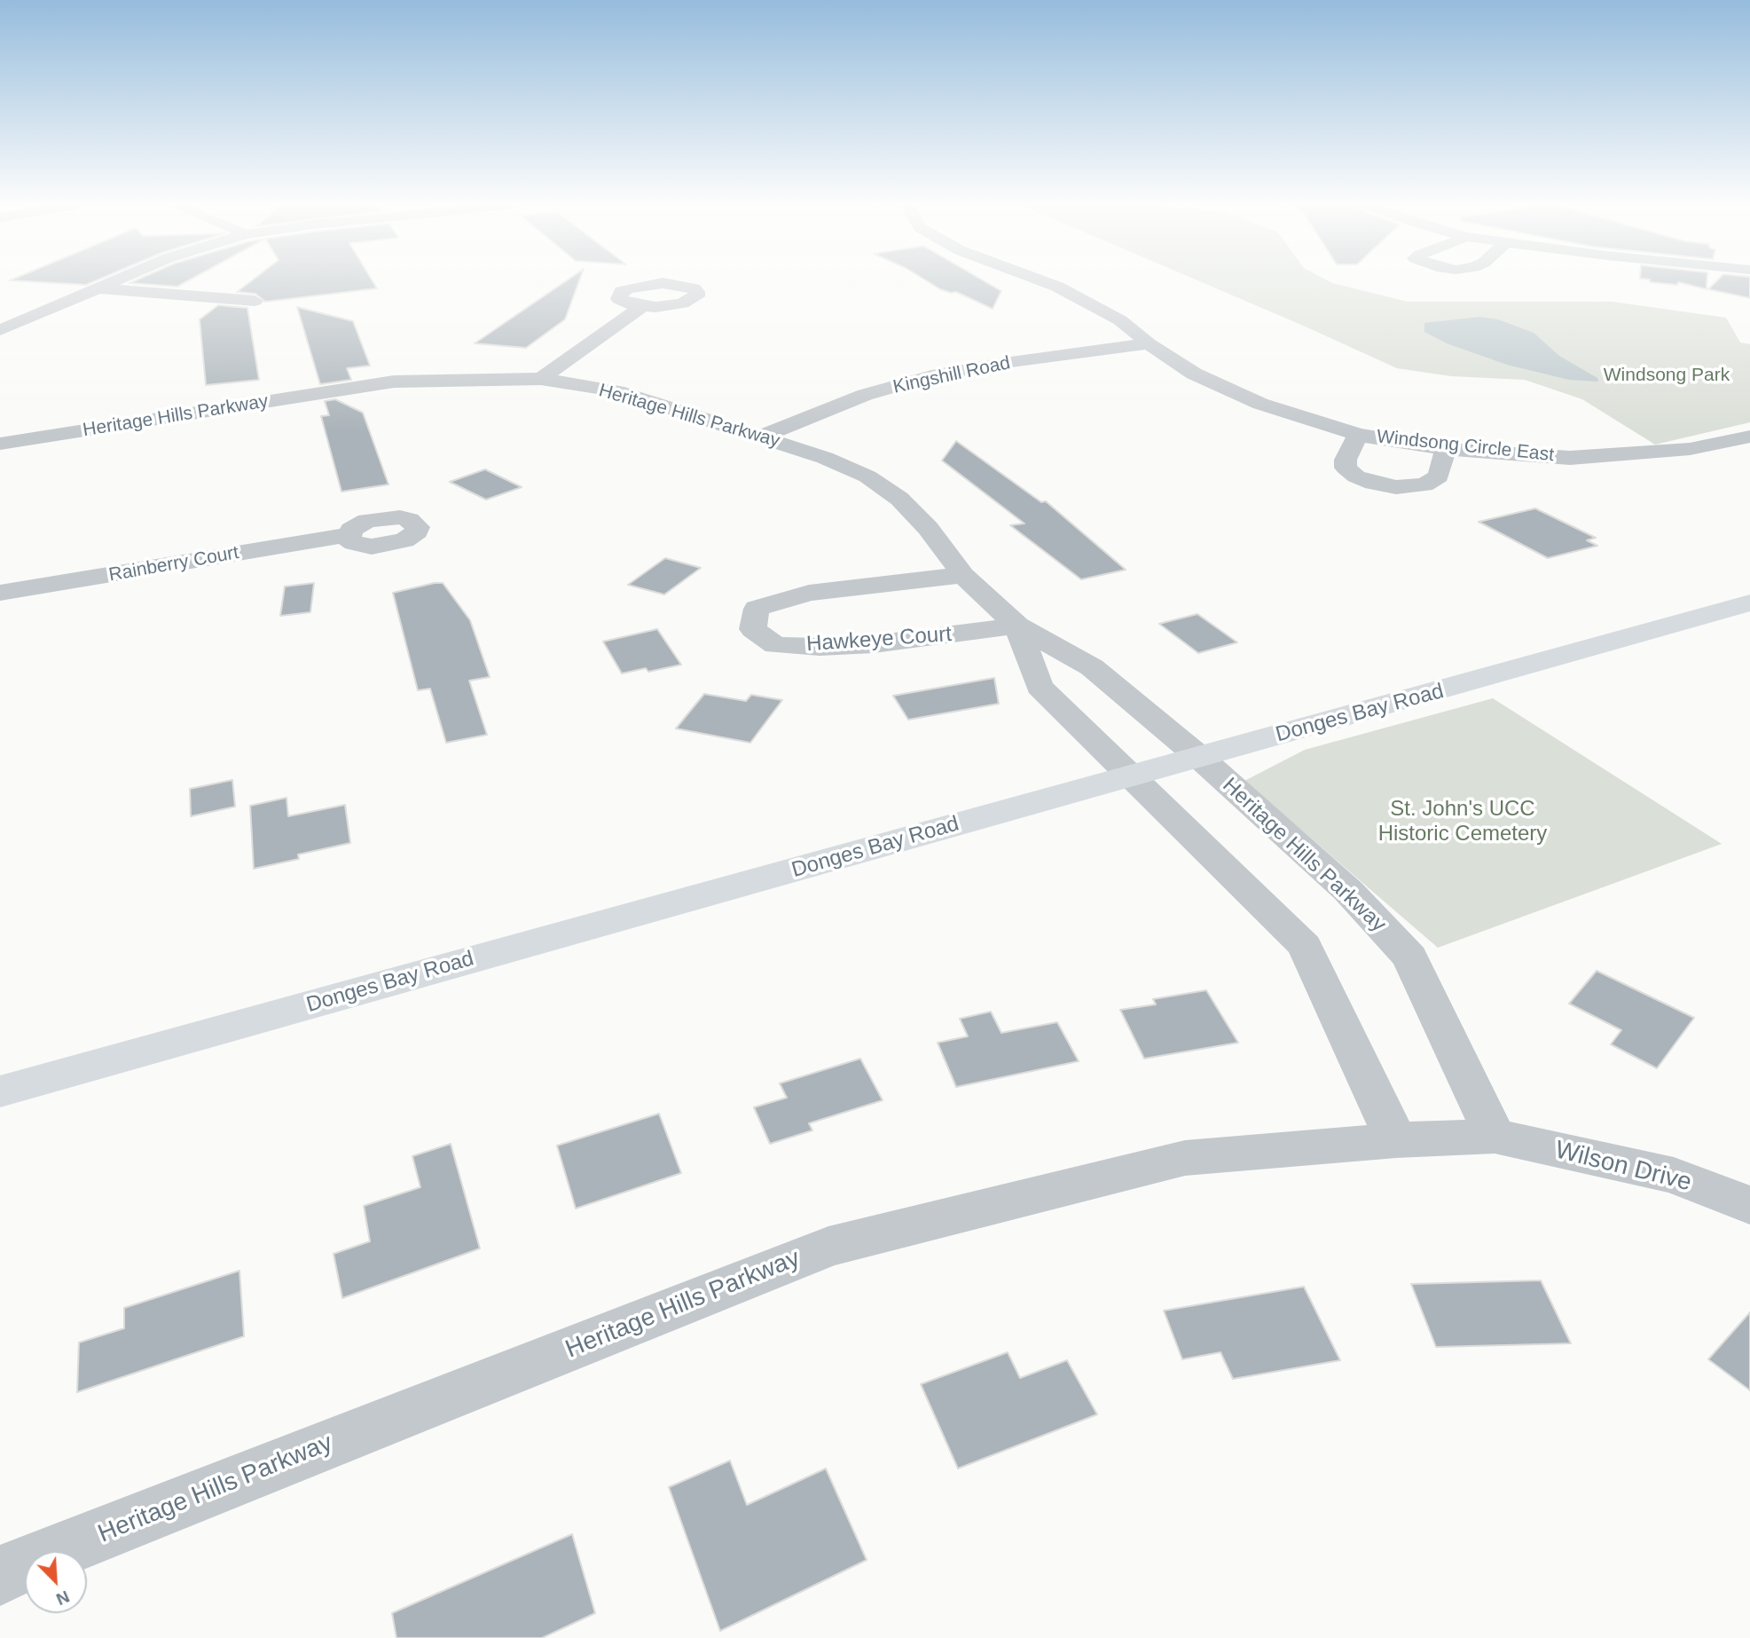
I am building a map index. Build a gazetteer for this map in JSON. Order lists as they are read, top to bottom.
{
  "streets": {
    "street": [
      "Kingshill Road",
      "Heritage Hills Parkway",
      "Windsong Circle East",
      "Rainberry Court",
      "Hawkeye Court",
      "Donges Bay Road",
      "Wilson Drive"
    ]
  },
  "crossings": [
    ["Kingshill Road", "Heritage Hills Parkway"],
    ["Kingshill Road", "Windsong Circle East"],
    ["Heritage Hills Parkway", "Hawkeye Court"],
    ["Heritage Hills Parkway", "Donges Bay Road"],
    ["Heritage Hills Parkway", "Wilson Drive"]
  ],
  "parks": ["Windsong Park", "St. John's UCC Historic Cemetery"],
  "north": "bottom right"
}
